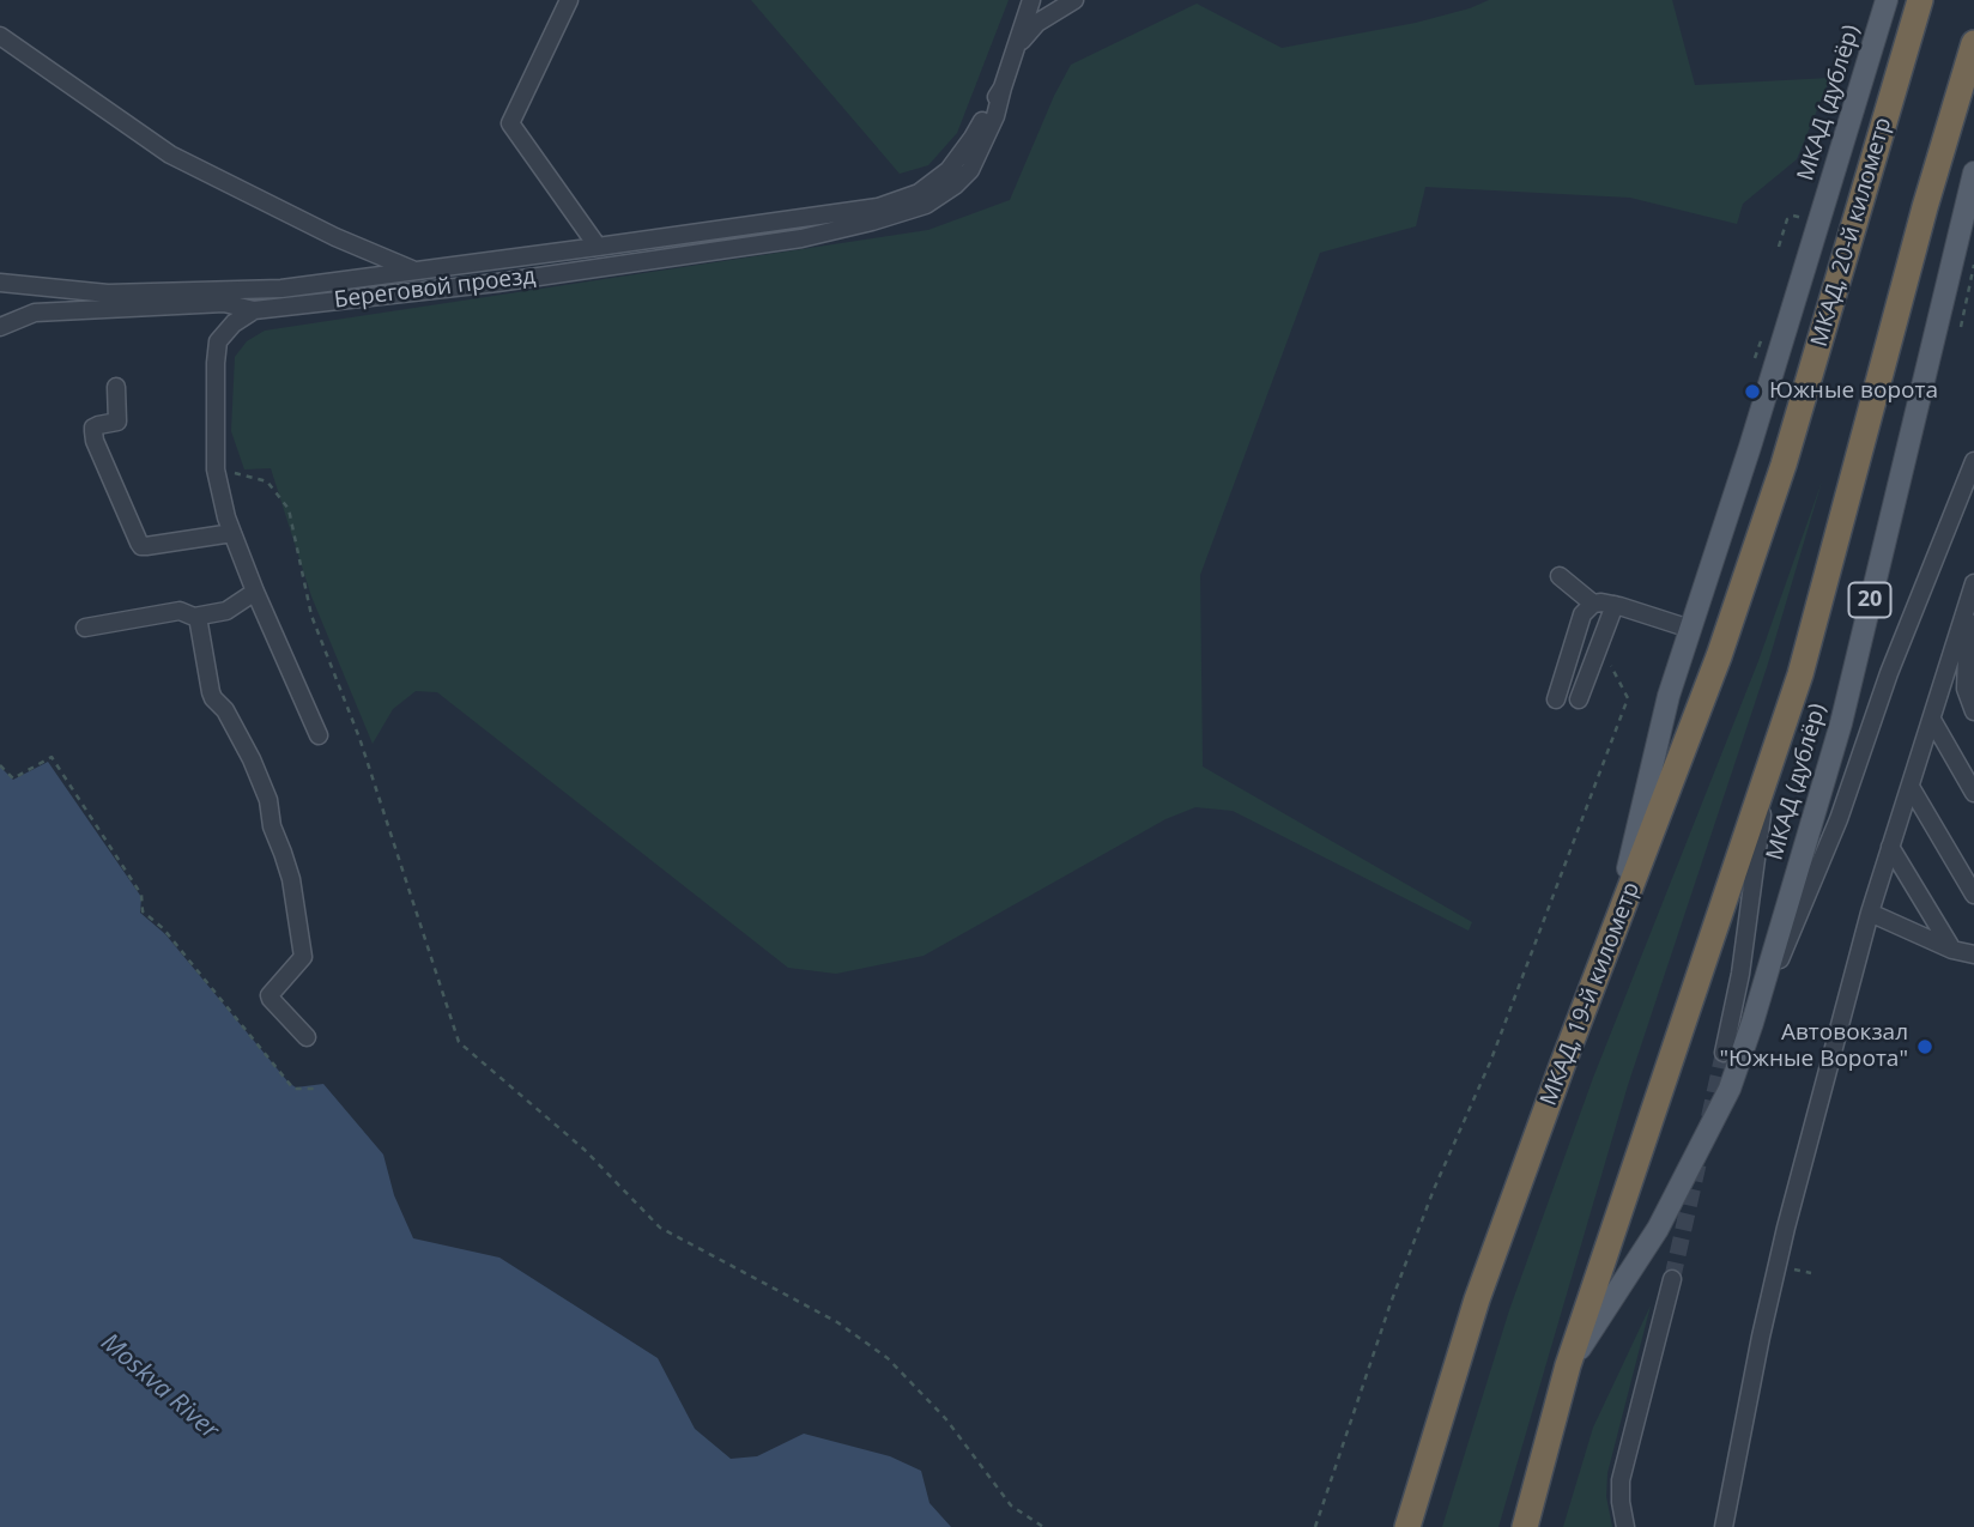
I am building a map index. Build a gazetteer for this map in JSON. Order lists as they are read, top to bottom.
{
  "streets": {
    "highway": ["МКАД, 20-й километр", "МКАД, 19-й километр"],
    "main road": ["МКАД (дублёр)", "20"],
    "street": ["Береговой проезд"]
  },
  "crossings": [
    ["МКАД (дублёр)", "МКАД, 19-й километр"],
    ["МКАД, 20-й километр", "МКАД, 19-й километр"]
  ],
  "water": ["Moskva River"],
  "places": ["Южные ворота", "Автовокзал \"Южные Ворота\""]
}
